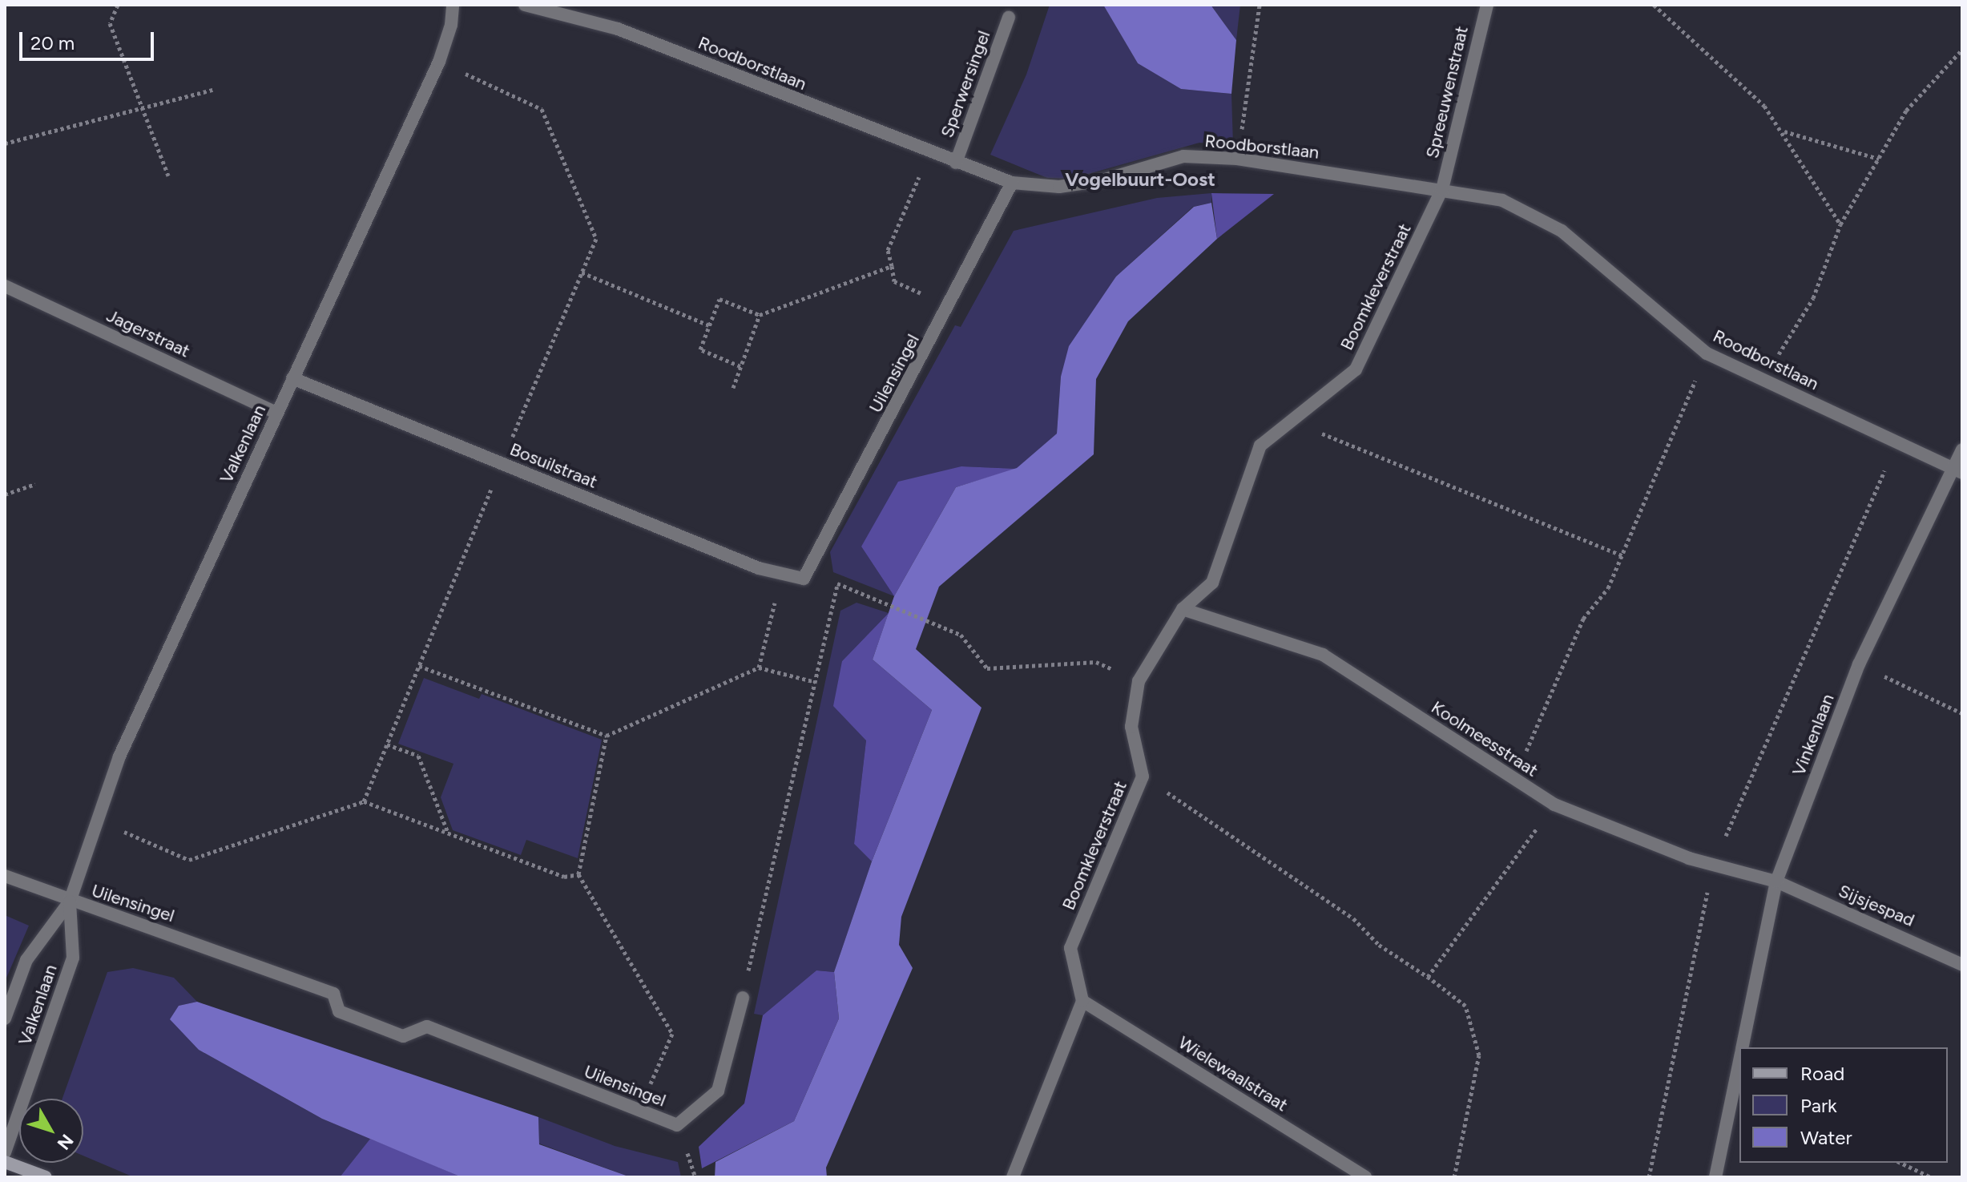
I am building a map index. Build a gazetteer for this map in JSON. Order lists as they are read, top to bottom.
{
  "streets": {
    "street": [
      "Roodborstlaan",
      "Sperwersingel",
      "Spreeuwenstraat",
      "Boomkleverstraat",
      "Jagerstraat",
      "Uilensingel",
      "Valkenlaan",
      "Bosuilstraat",
      "Vinkenlaan",
      "Koolmeesstraat",
      "Sijsjespad",
      "Wielewaalstraat"
    ]
  },
  "crossings": [
    ["Roodborstlaan", "Sperwersingel"],
    ["Roodborstlaan", "Spreeuwenstraat"],
    ["Roodborstlaan", "Boomkleverstraat"],
    ["Roodborstlaan", "Uilensingel"],
    ["Roodborstlaan", "Vinkenlaan"],
    ["Spreeuwenstraat", "Boomkleverstraat"],
    ["Boomkleverstraat", "Koolmeesstraat"],
    ["Boomkleverstraat", "Wielewaalstraat"],
    ["Jagerstraat", "Valkenlaan"],
    ["Uilensingel", "Valkenlaan"],
    ["Uilensingel", "Bosuilstraat"],
    ["Valkenlaan", "Bosuilstraat"],
    ["Vinkenlaan", "Koolmeesstraat"],
    ["Vinkenlaan", "Sijsjespad"],
    ["Koolmeesstraat", "Sijsjespad"]
  ],
  "districts": ["Vogelbuurt-Oost"],
  "legend": ["Road", "Park", "Water"],
  "scale_bar": "20 m",
  "north": "bottom right"
}
